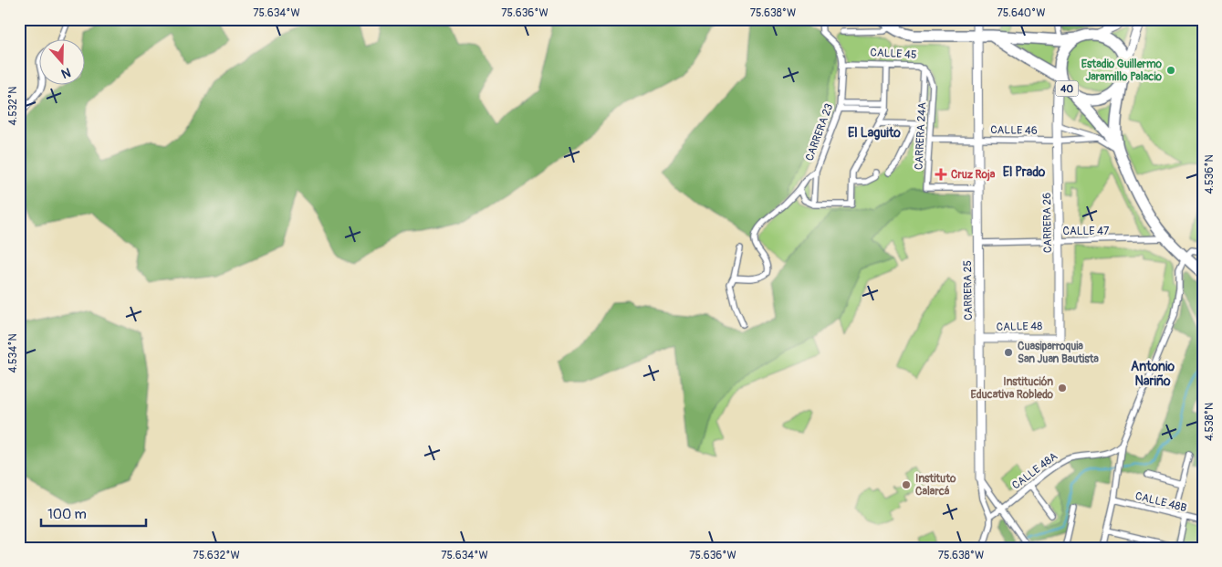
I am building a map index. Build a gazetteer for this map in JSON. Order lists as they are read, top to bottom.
{
  "streets": {
    "highway": ["CALLE 45", "40"],
    "street": [
      "CALLE 46",
      "CARRERA 23",
      "CARRERA 24A",
      "CARRERA 26",
      "CALLE 47",
      "CARRERA 25",
      "CALLE 48",
      "CALLE 48A",
      "CALLE 48B"
    ]
  },
  "crossings": [
    ["CALLE 45", "40"],
    ["CALLE 45", "CARRERA 23"],
    ["CALLE 45", "CARRERA 24A"],
    ["CALLE 45", "CARRERA 26"],
    ["CALLE 45", "CARRERA 25"],
    ["40", "CARRERA 26"],
    ["40", "CALLE 47"],
    ["CALLE 46", "CARRERA 24A"],
    ["CALLE 46", "CARRERA 26"],
    ["CALLE 46", "CARRERA 25"],
    ["CARRERA 24A", "CARRERA 25"],
    ["CARRERA 26", "CALLE 47"],
    ["CARRERA 26", "CALLE 48"],
    ["CALLE 47", "CARRERA 25"],
    ["CARRERA 25", "CALLE 48"]
  ],
  "districts": ["El Laguito", "El Prado", "Antonio Nariño"],
  "places": {
    "other": [
      "Estadio Guillermo Jaramillo Palacio",
      "Cuasiparroquia San Juan Bautista",
      "Institución Educativa Robledo",
      "Instituto Calarcá"
    ],
    "health": ["Cruz Roja"]
  },
  "scale_bar": "100 m",
  "north": "bottom",
  "coordinates": [
    "75.634°W",
    "75.636°W",
    "75.638°W",
    "75.640°W",
    "4.532°N",
    "4.536°N",
    "4.534°N",
    "4.538°N",
    "75.632°W"
  ]
}
